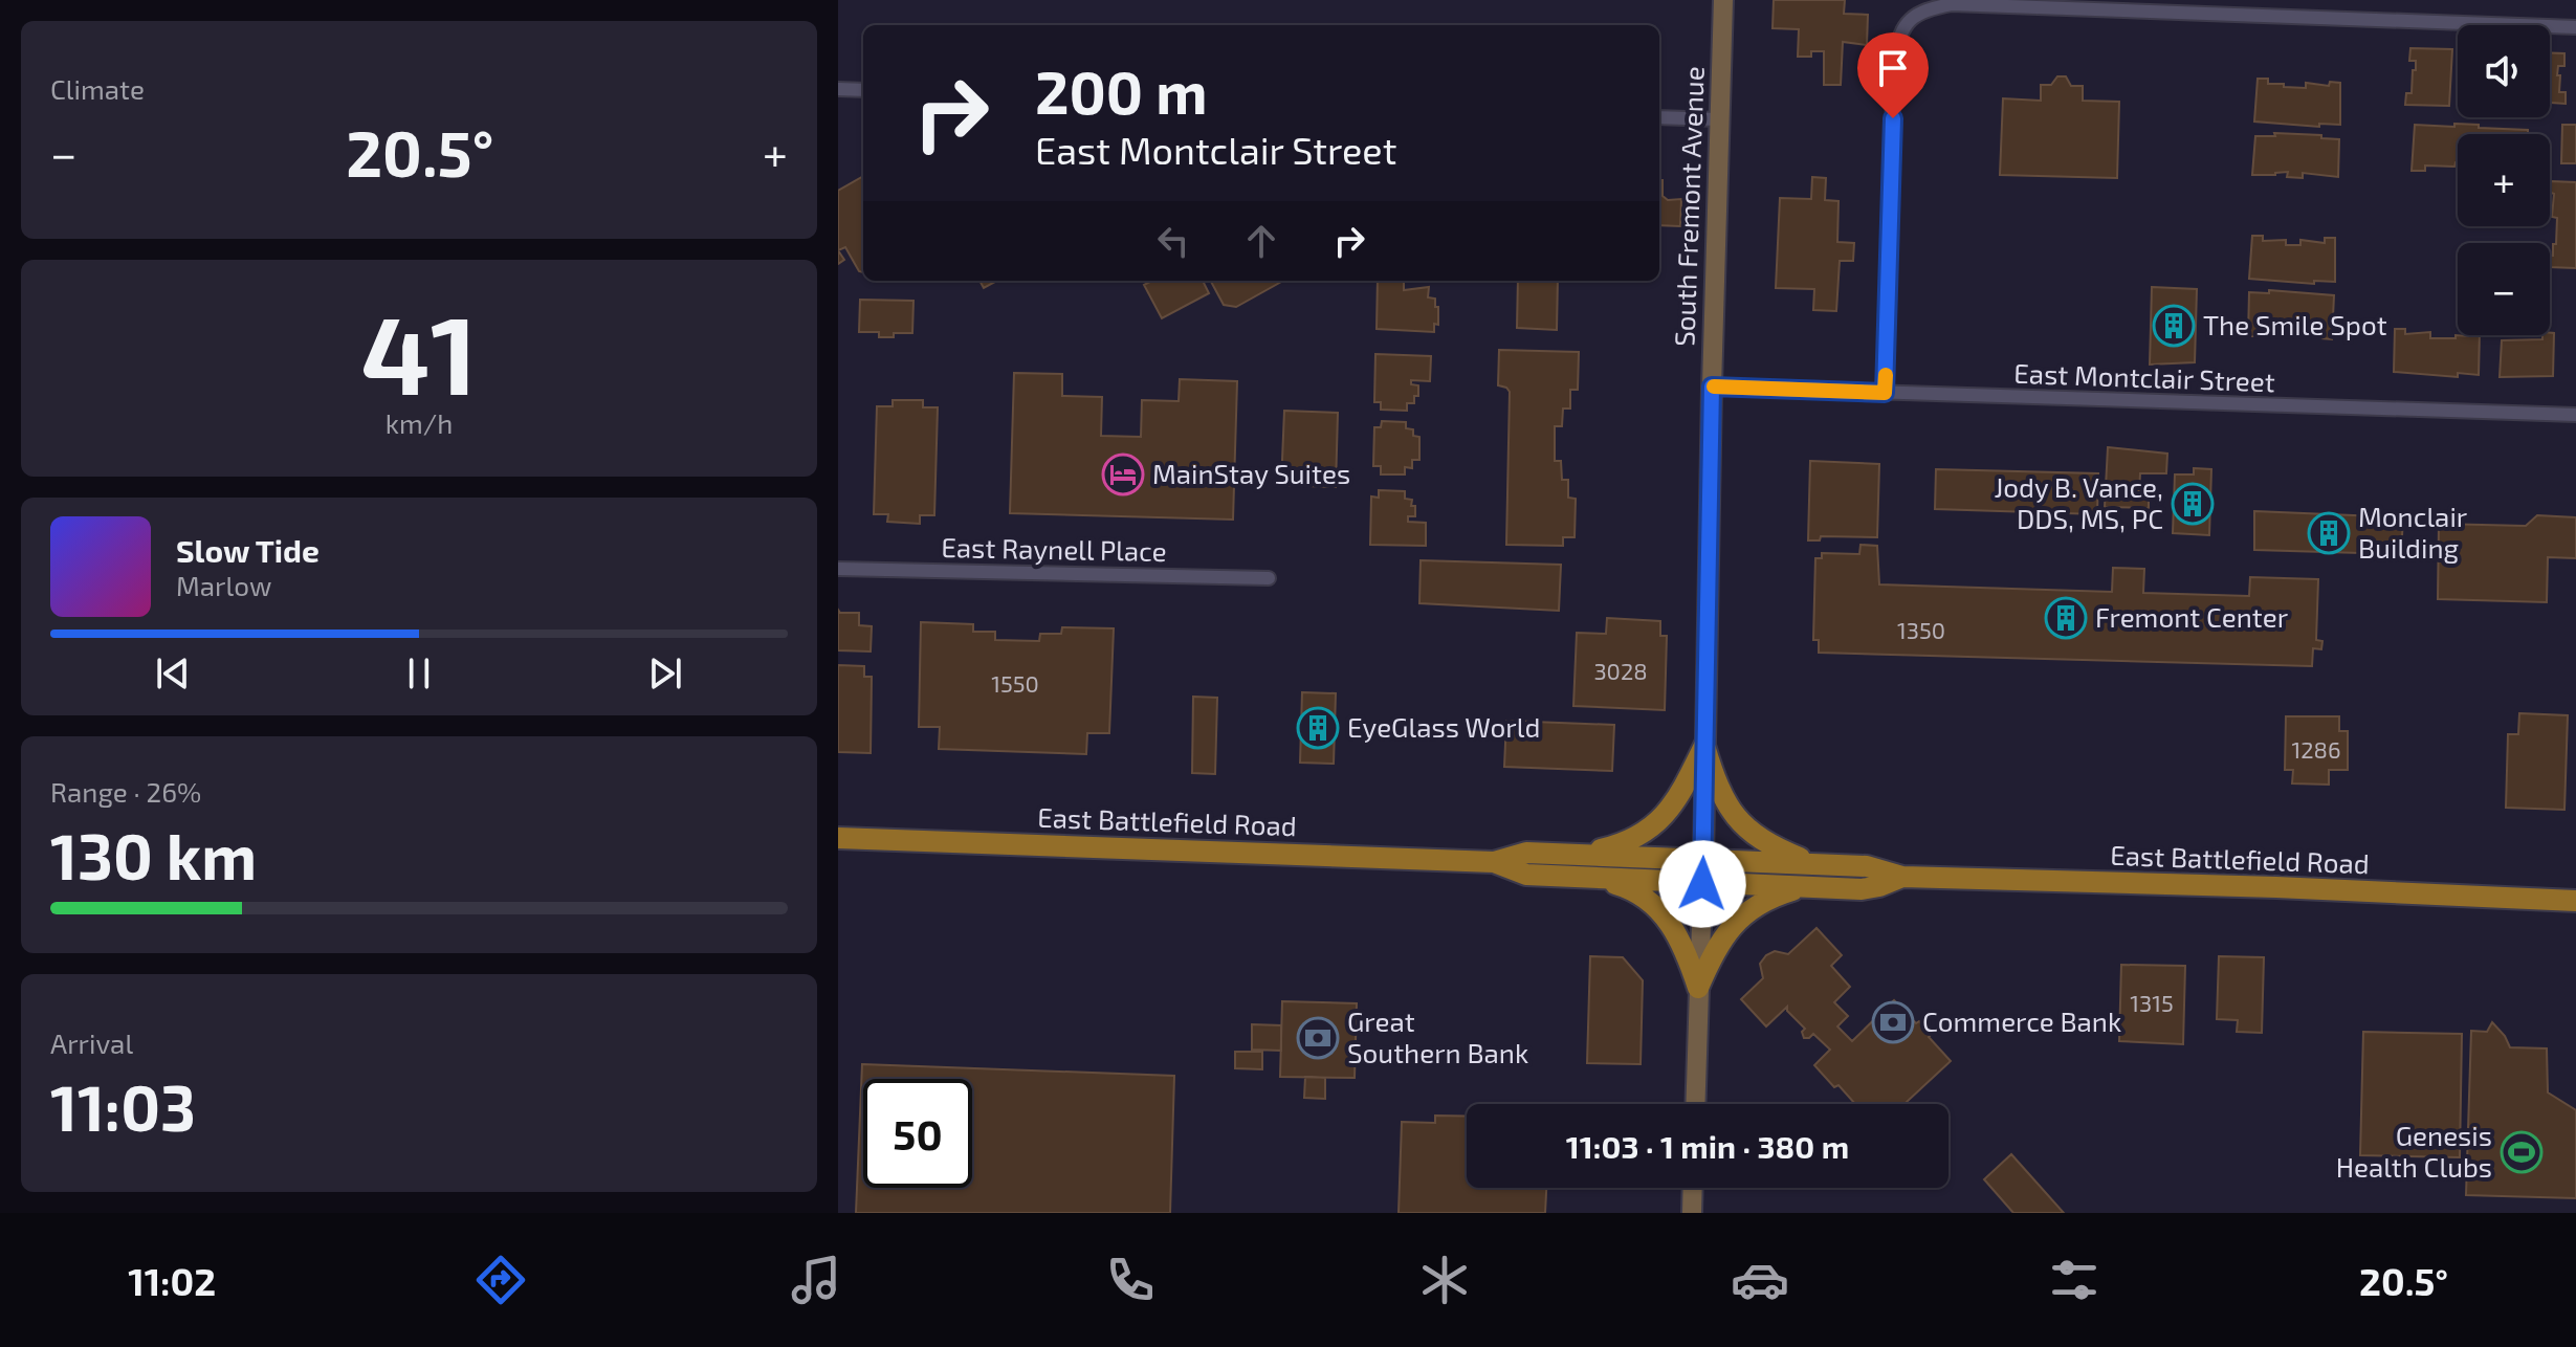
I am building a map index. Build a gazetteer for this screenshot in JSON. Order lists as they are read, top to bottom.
{
  "streets": {
    "main road": ["South Fremont Avenue", "East Battlefield Road"],
    "street": ["East Montclair Street", "East Raynell Place"]
  },
  "crossings": [
    ["South Fremont Avenue", "East Montclair Street"],
    ["South Fremont Avenue", "East Battlefield Road"]
  ],
  "places": {
    "building": [
      "The Smile Spot",
      "Jody B. Vance, DDS, MS, PC",
      "Monclair Building",
      "Fremont Center",
      "EyeGlass World"
    ],
    "hotel": ["MainStay Suites"],
    "bank": ["Commerce Bank", "Great Southern Bank"],
    "sports": ["Genesis Health Clubs"]
  },
  "house_numbers": [
    "1350",
    "3028",
    "1550",
    "1286",
    "1315"
  ],
  "page": {
    "tile": [
      "Climate",
      ["41", "km/h"],
      ["Range · 26%", "130 km"],
      ["Arrival", "11:03"]
    ],
    "map_buttons": ["+", "−"],
    "turn": ["200 m", "East Montclair Street"],
    "heat": ["−", "20.5°", "+"],
    "song": ["Slow Tide", "Marlow"],
    "limit": "50",
    "trip": "11:03 · 1 min · 380 m",
    "tabs": ["11:02", "20.5°"]
  }
}
